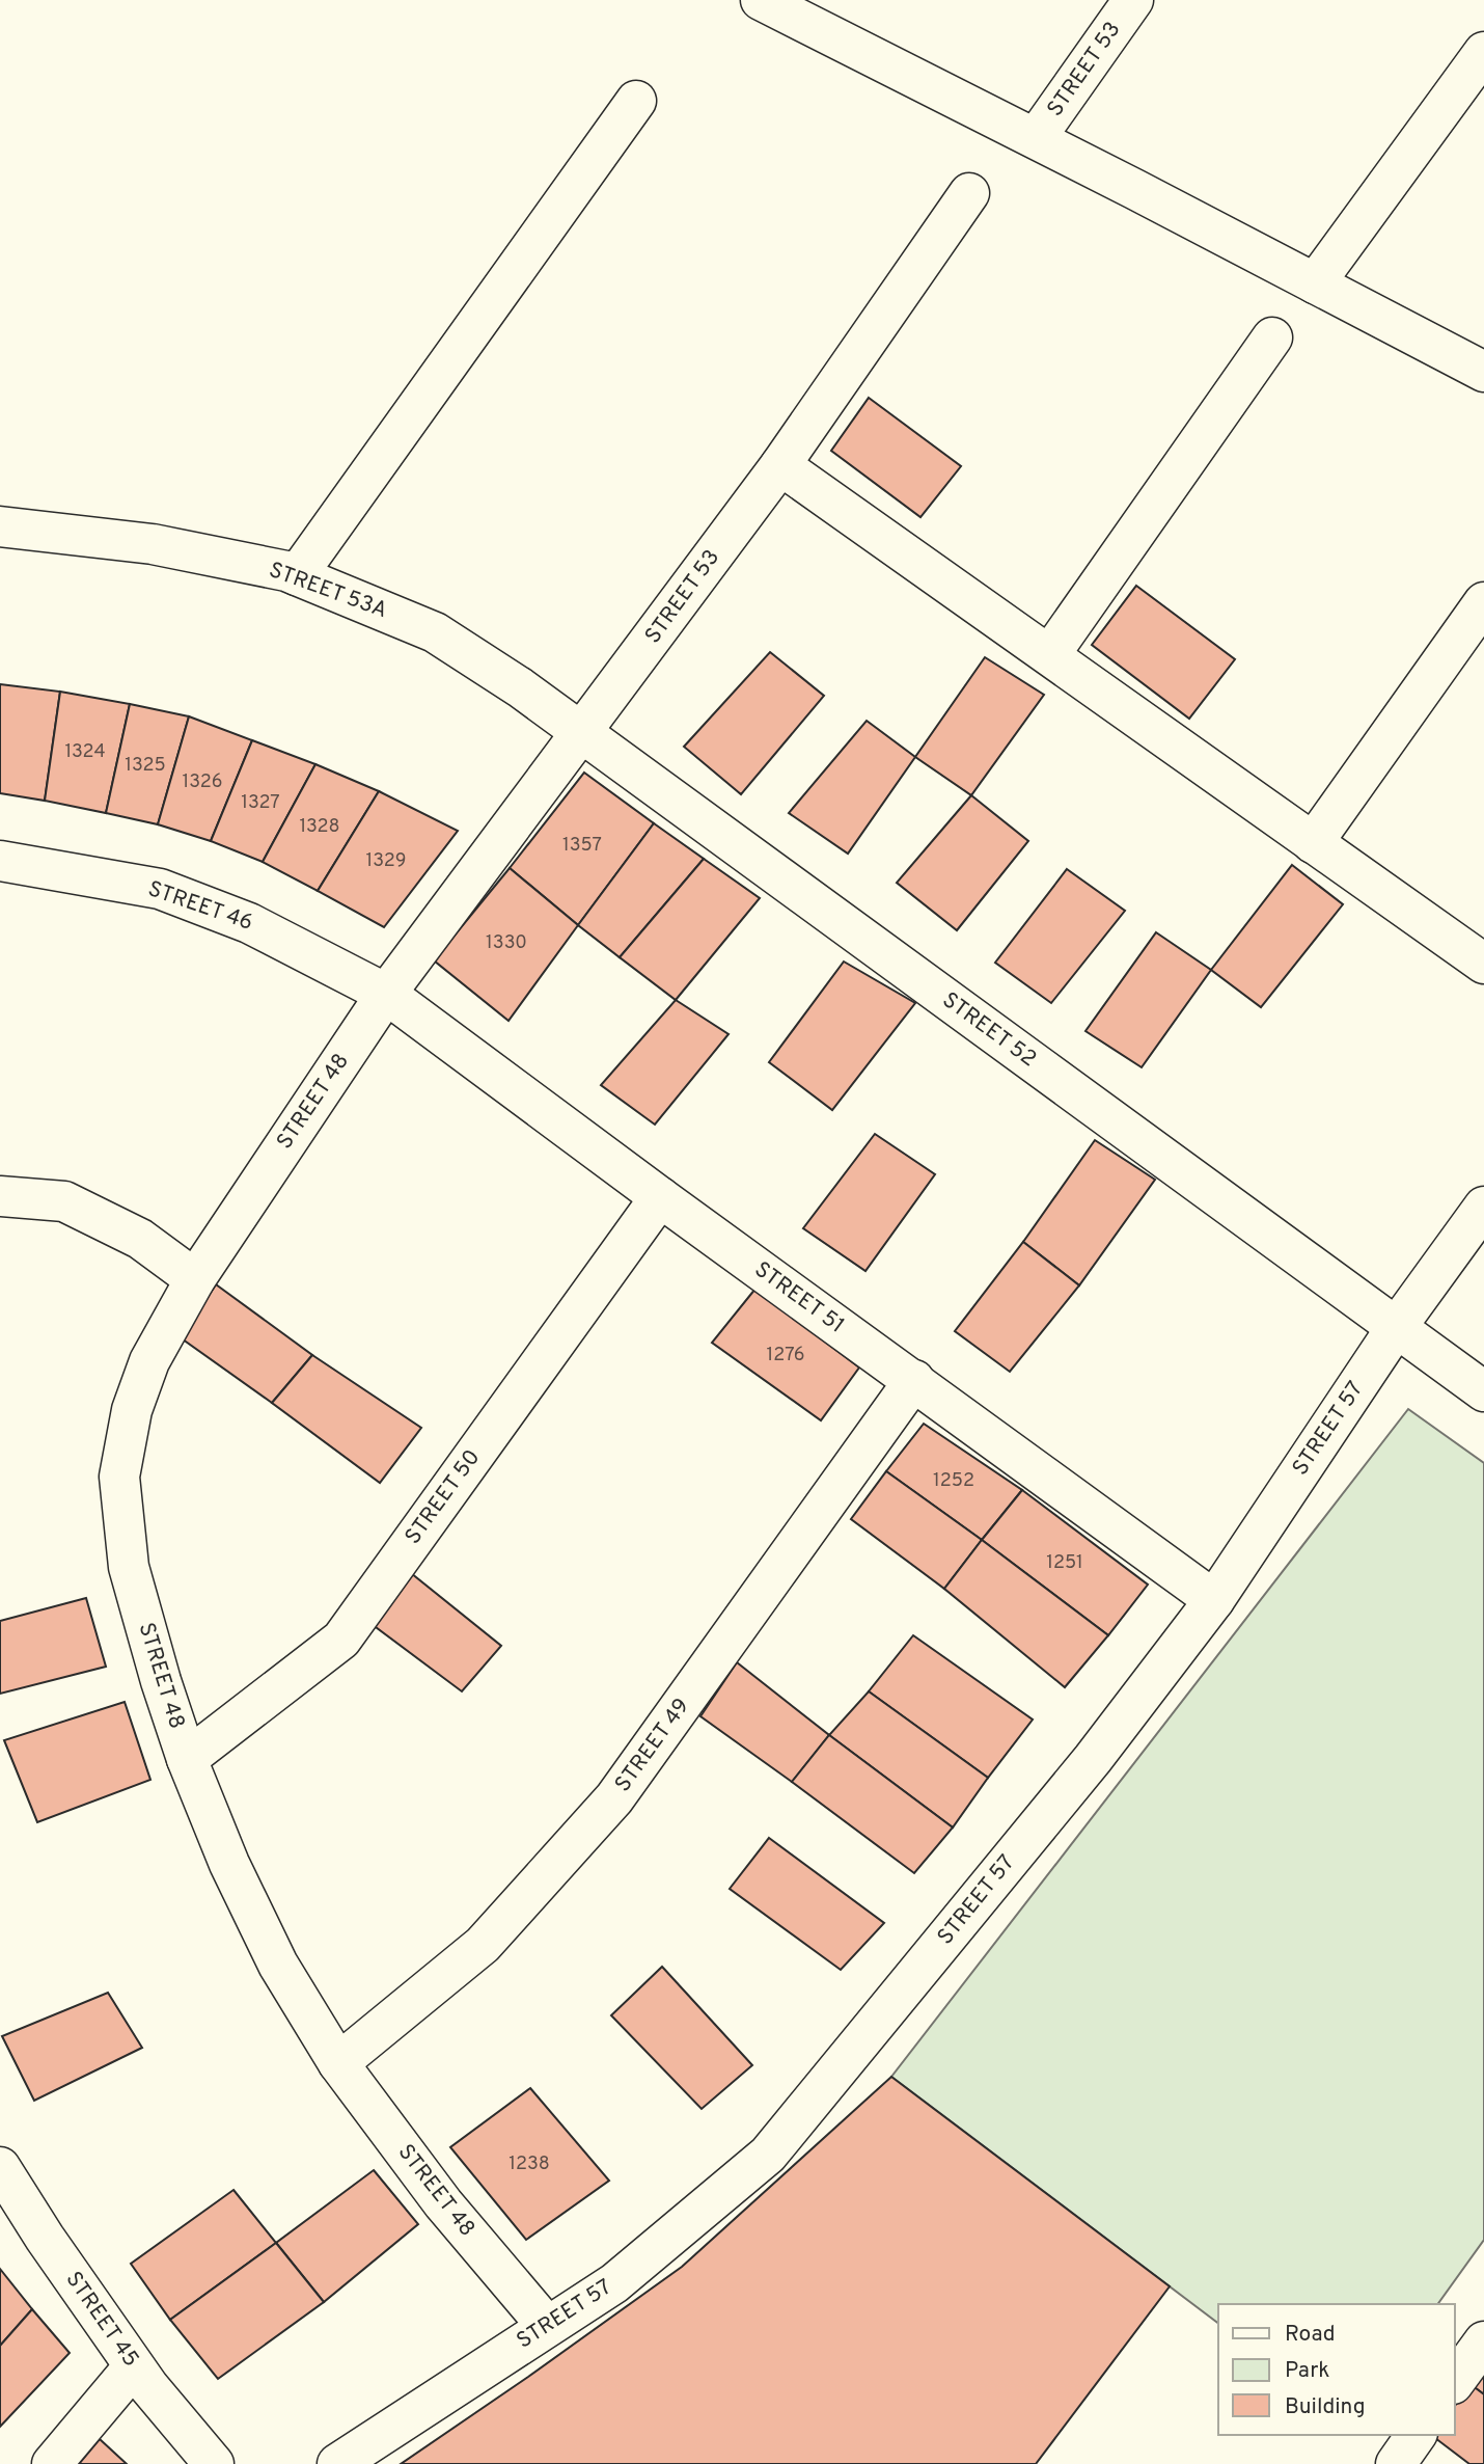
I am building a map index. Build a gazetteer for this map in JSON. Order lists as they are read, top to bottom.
{
  "streets": {
    "street": [
      "STREET 53",
      "STREET 53A",
      "STREET 46",
      "STREET 52",
      "STREET 48",
      "STREET 51",
      "STREET 57",
      "STREET 50",
      "STREET 49",
      "STREET 45"
    ]
  },
  "crossings": [
    ["STREET 53", "STREET 53A"],
    ["STREET 53", "STREET 46"],
    ["STREET 53", "STREET 52"],
    ["STREET 53", "STREET 48"],
    ["STREET 53", "STREET 51"],
    ["STREET 53A", "STREET 52"],
    ["STREET 46", "STREET 48"],
    ["STREET 46", "STREET 51"],
    ["STREET 52", "STREET 57"],
    ["STREET 48", "STREET 51"],
    ["STREET 48", "STREET 57"],
    ["STREET 48", "STREET 50"],
    ["STREET 48", "STREET 49"],
    ["STREET 51", "STREET 57"],
    ["STREET 51", "STREET 50"],
    ["STREET 51", "STREET 49"]
  ],
  "house_numbers": [
    "1324",
    "1325",
    "1326",
    "1327",
    "1328",
    "1357",
    "1329",
    "1330",
    "1276",
    "1252",
    "1251",
    "1238"
  ],
  "legend": ["Road", "Park", "Building"]
}
